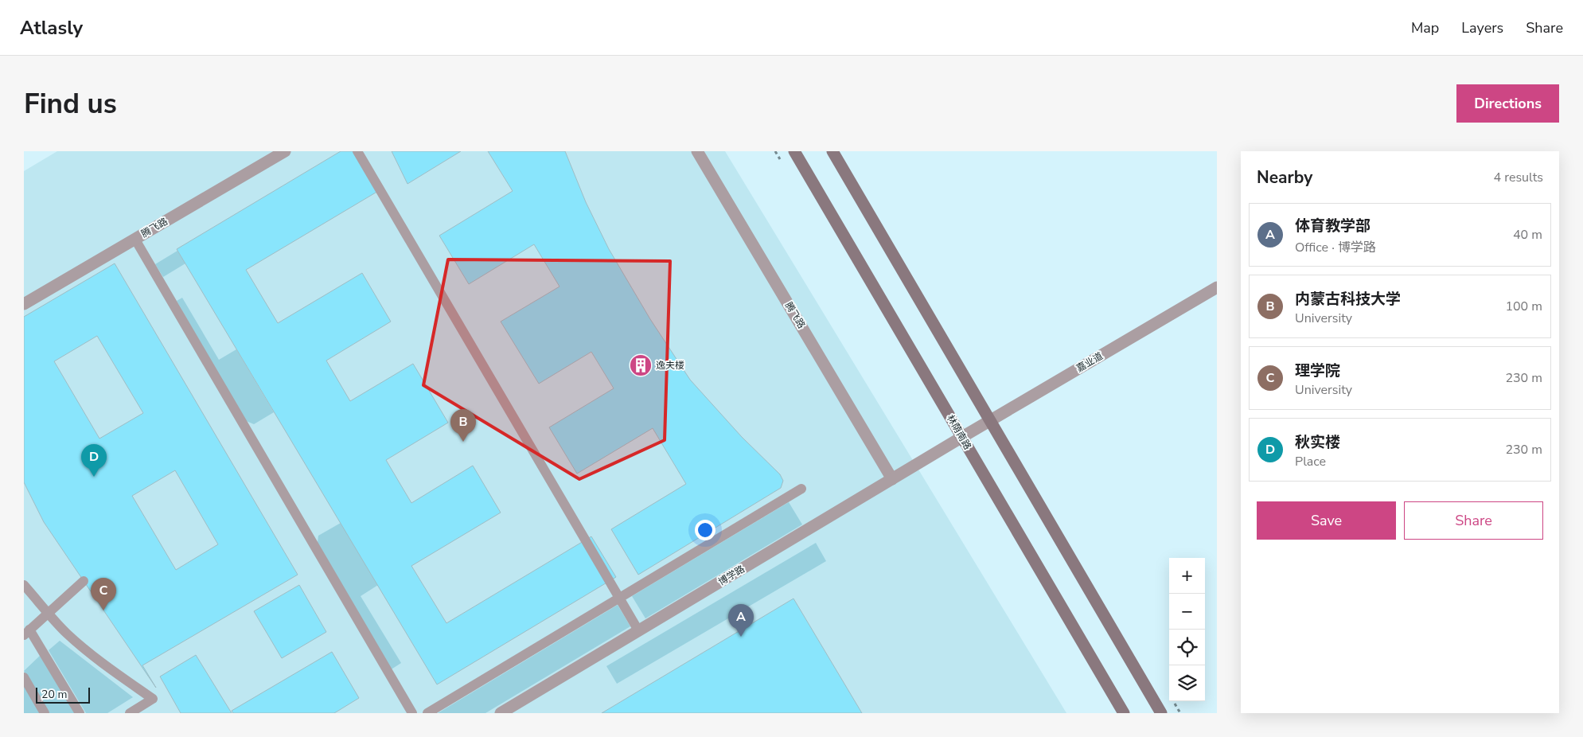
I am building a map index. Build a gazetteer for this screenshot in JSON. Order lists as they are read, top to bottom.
{
  "streets": {
    "main road": ["林荫南路"],
    "street": ["腾飞路", "嘉业道", "博学路"]
  },
  "crossings": [
    ["腾飞路", "博学路"],
    ["嘉业道", "林荫南路"],
    ["嘉业道", "博学路"],
    ["林荫南路", "博学路"]
  ],
  "places": {
    "building": ["逸夫楼"]
  },
  "scale_bar": "20 m",
  "page": {
    "header": "Atlasly",
    "nav": ["Map", "Layers", "Share"],
    "buttons": [
      "Directions",
      ["Save", "Share"]
    ],
    "title": "Find us",
    "heading": ["Nearby", "4 results"],
    "list": [
      {
        "mark": "A",
        "name": "体育教学部",
        "note": "Office · 博学路",
        "value": "40 m"
      },
      {
        "mark": "B",
        "name": "内蒙古科技大学",
        "note": "University",
        "value": "100 m"
      },
      {
        "mark": "C",
        "name": "理学院",
        "note": "University",
        "value": "230 m"
      },
      {
        "mark": "D",
        "name": "秋实楼",
        "note": "Place",
        "value": "230 m"
      }
    ],
    "pins": [
      "B",
      "D",
      "C",
      "A"
    ],
    "map_buttons": ["+", "−"],
    "scale": "20 m"
  }
}
